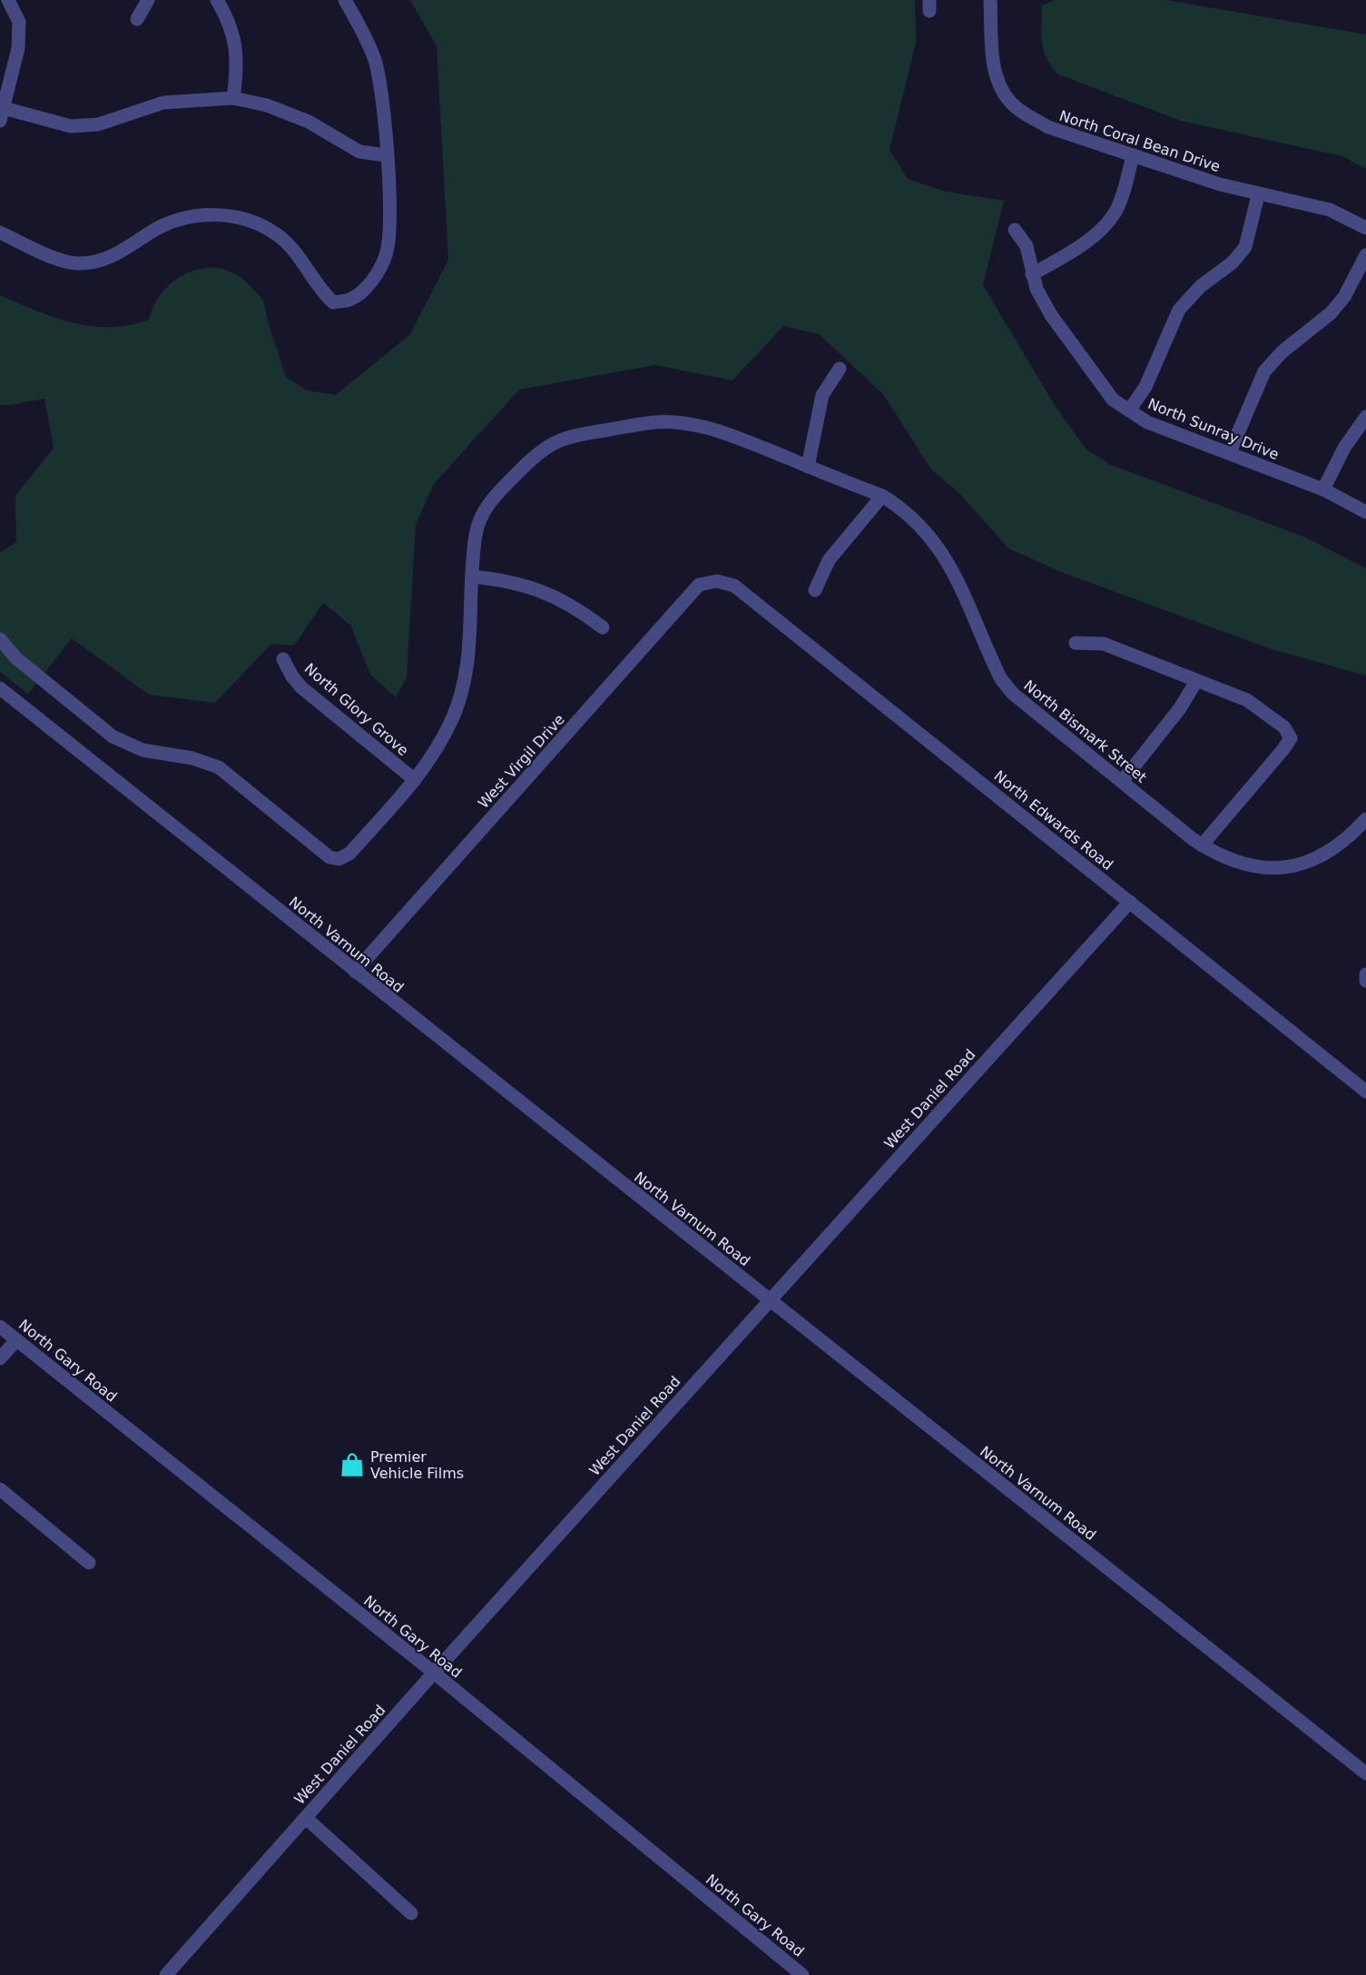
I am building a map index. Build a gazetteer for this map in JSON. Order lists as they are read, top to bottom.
{
  "streets": {
    "street": [
      "North Coral Bean Drive",
      "North Sunray Drive",
      "North Glory Grove",
      "North Bismark Street",
      "West Virgil Drive",
      "North Edwards Road",
      "North Varnum Road",
      "West Daniel Road",
      "North Gary Road"
    ]
  },
  "crossings": [
    ["North Glory Grove", "North Bismark Street"],
    ["West Virgil Drive", "North Edwards Road"],
    ["West Virgil Drive", "North Varnum Road"],
    ["North Edwards Road", "West Daniel Road"],
    ["North Varnum Road", "West Daniel Road"],
    ["West Daniel Road", "North Gary Road"]
  ],
  "places": {
    "shop": ["Premier Vehicle Films"]
  }
}
